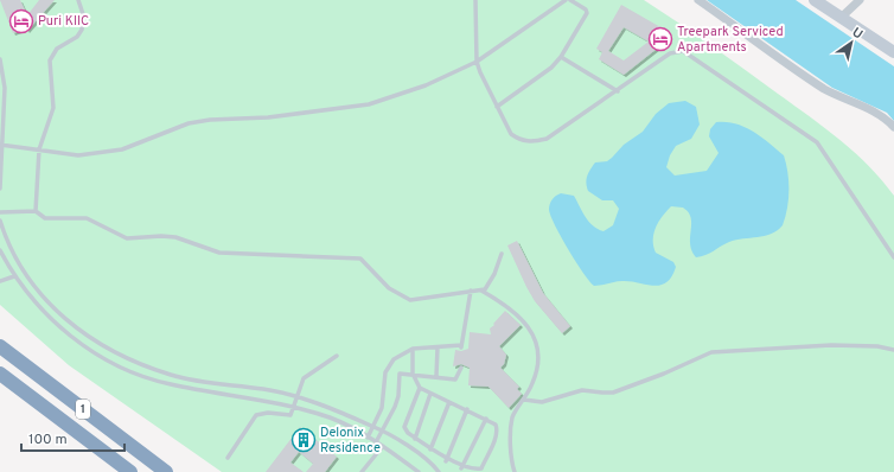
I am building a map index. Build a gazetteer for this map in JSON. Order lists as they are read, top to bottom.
{
  "streets": {
    "highway": ["1"]
  },
  "places": {
    "hotel": ["Puri KIIC", "Treepark Serviced Apartments"],
    "building": ["Delonix Residence"]
  },
  "scale_bar": "100 m",
  "north": "top right"
}
